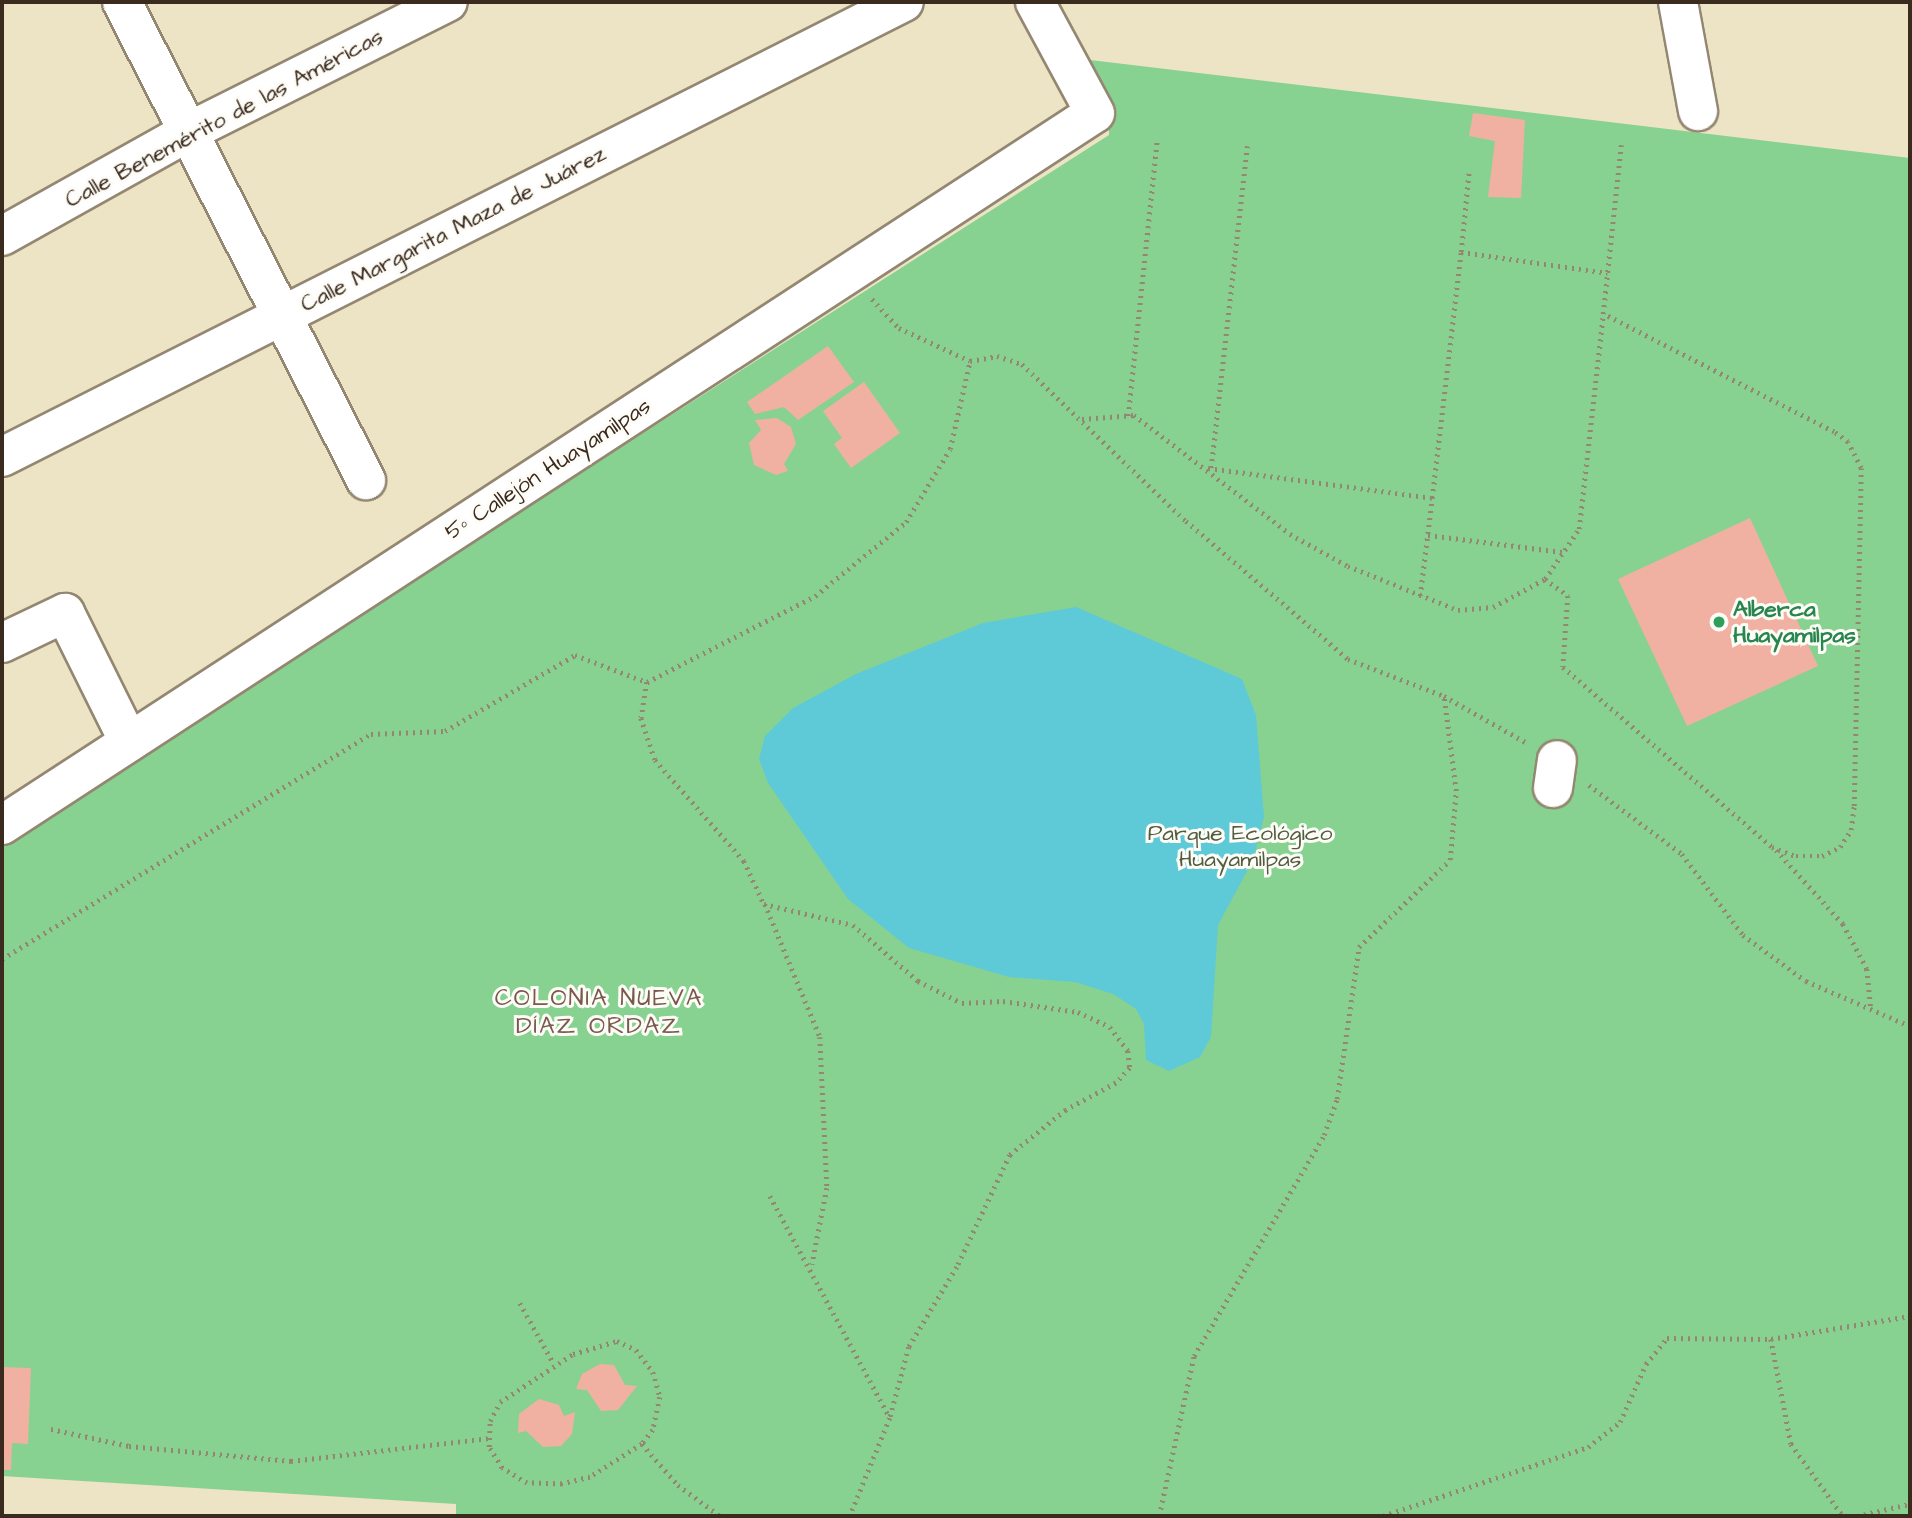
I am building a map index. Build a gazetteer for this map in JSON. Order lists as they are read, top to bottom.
{
  "streets": {
    "street": ["Calle Benemérito de las Américas", "Calle Margarita Maza de Juárez", "5º Callejón Huayamilpas"]
  },
  "districts": ["COLONIA NUEVA DÍAZ ORDAZ"],
  "parks": ["Parque Ecológico Huayamilpas"],
  "places": ["Alberca Huayamilpas"]
}
